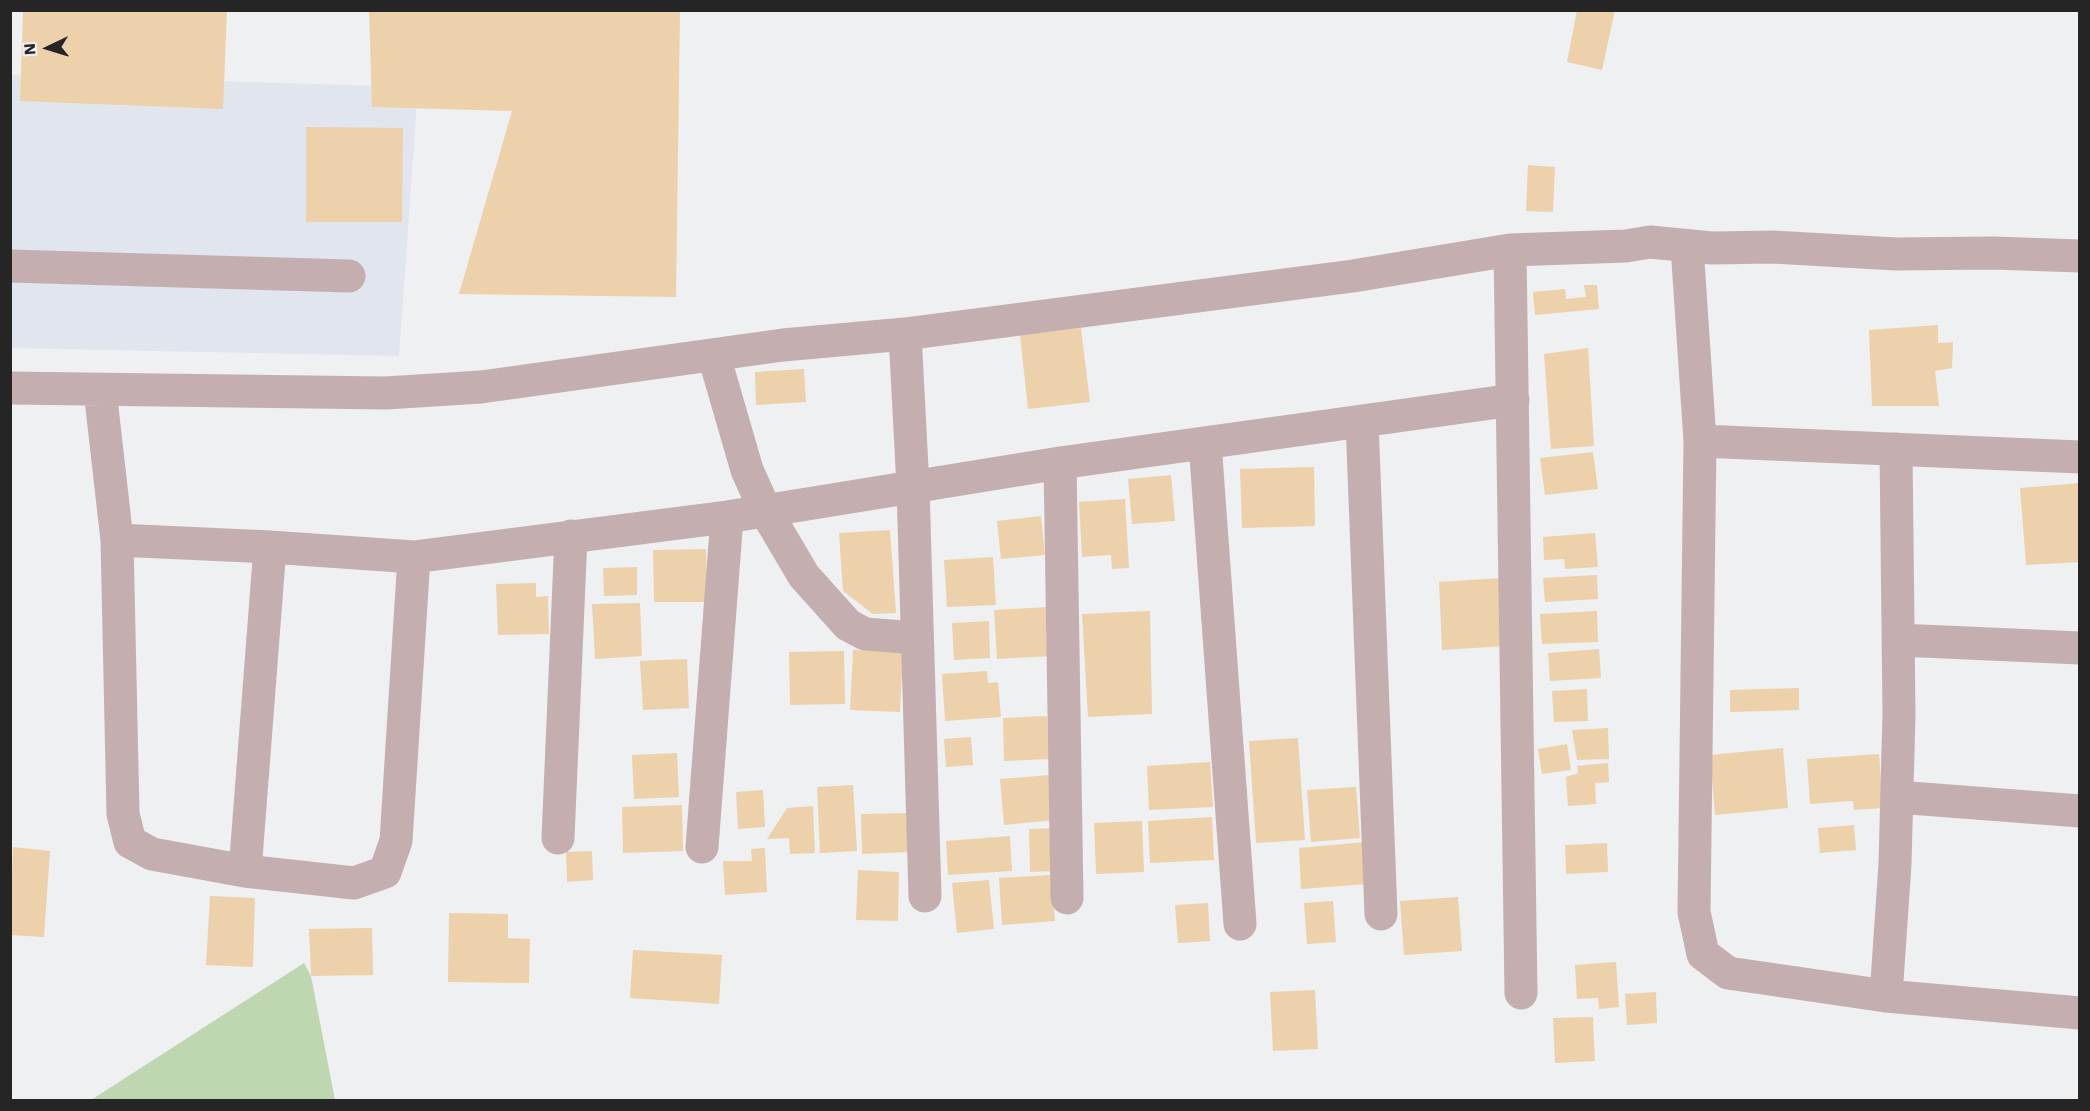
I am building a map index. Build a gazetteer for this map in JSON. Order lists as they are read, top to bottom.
{
  "north": "left"
}
